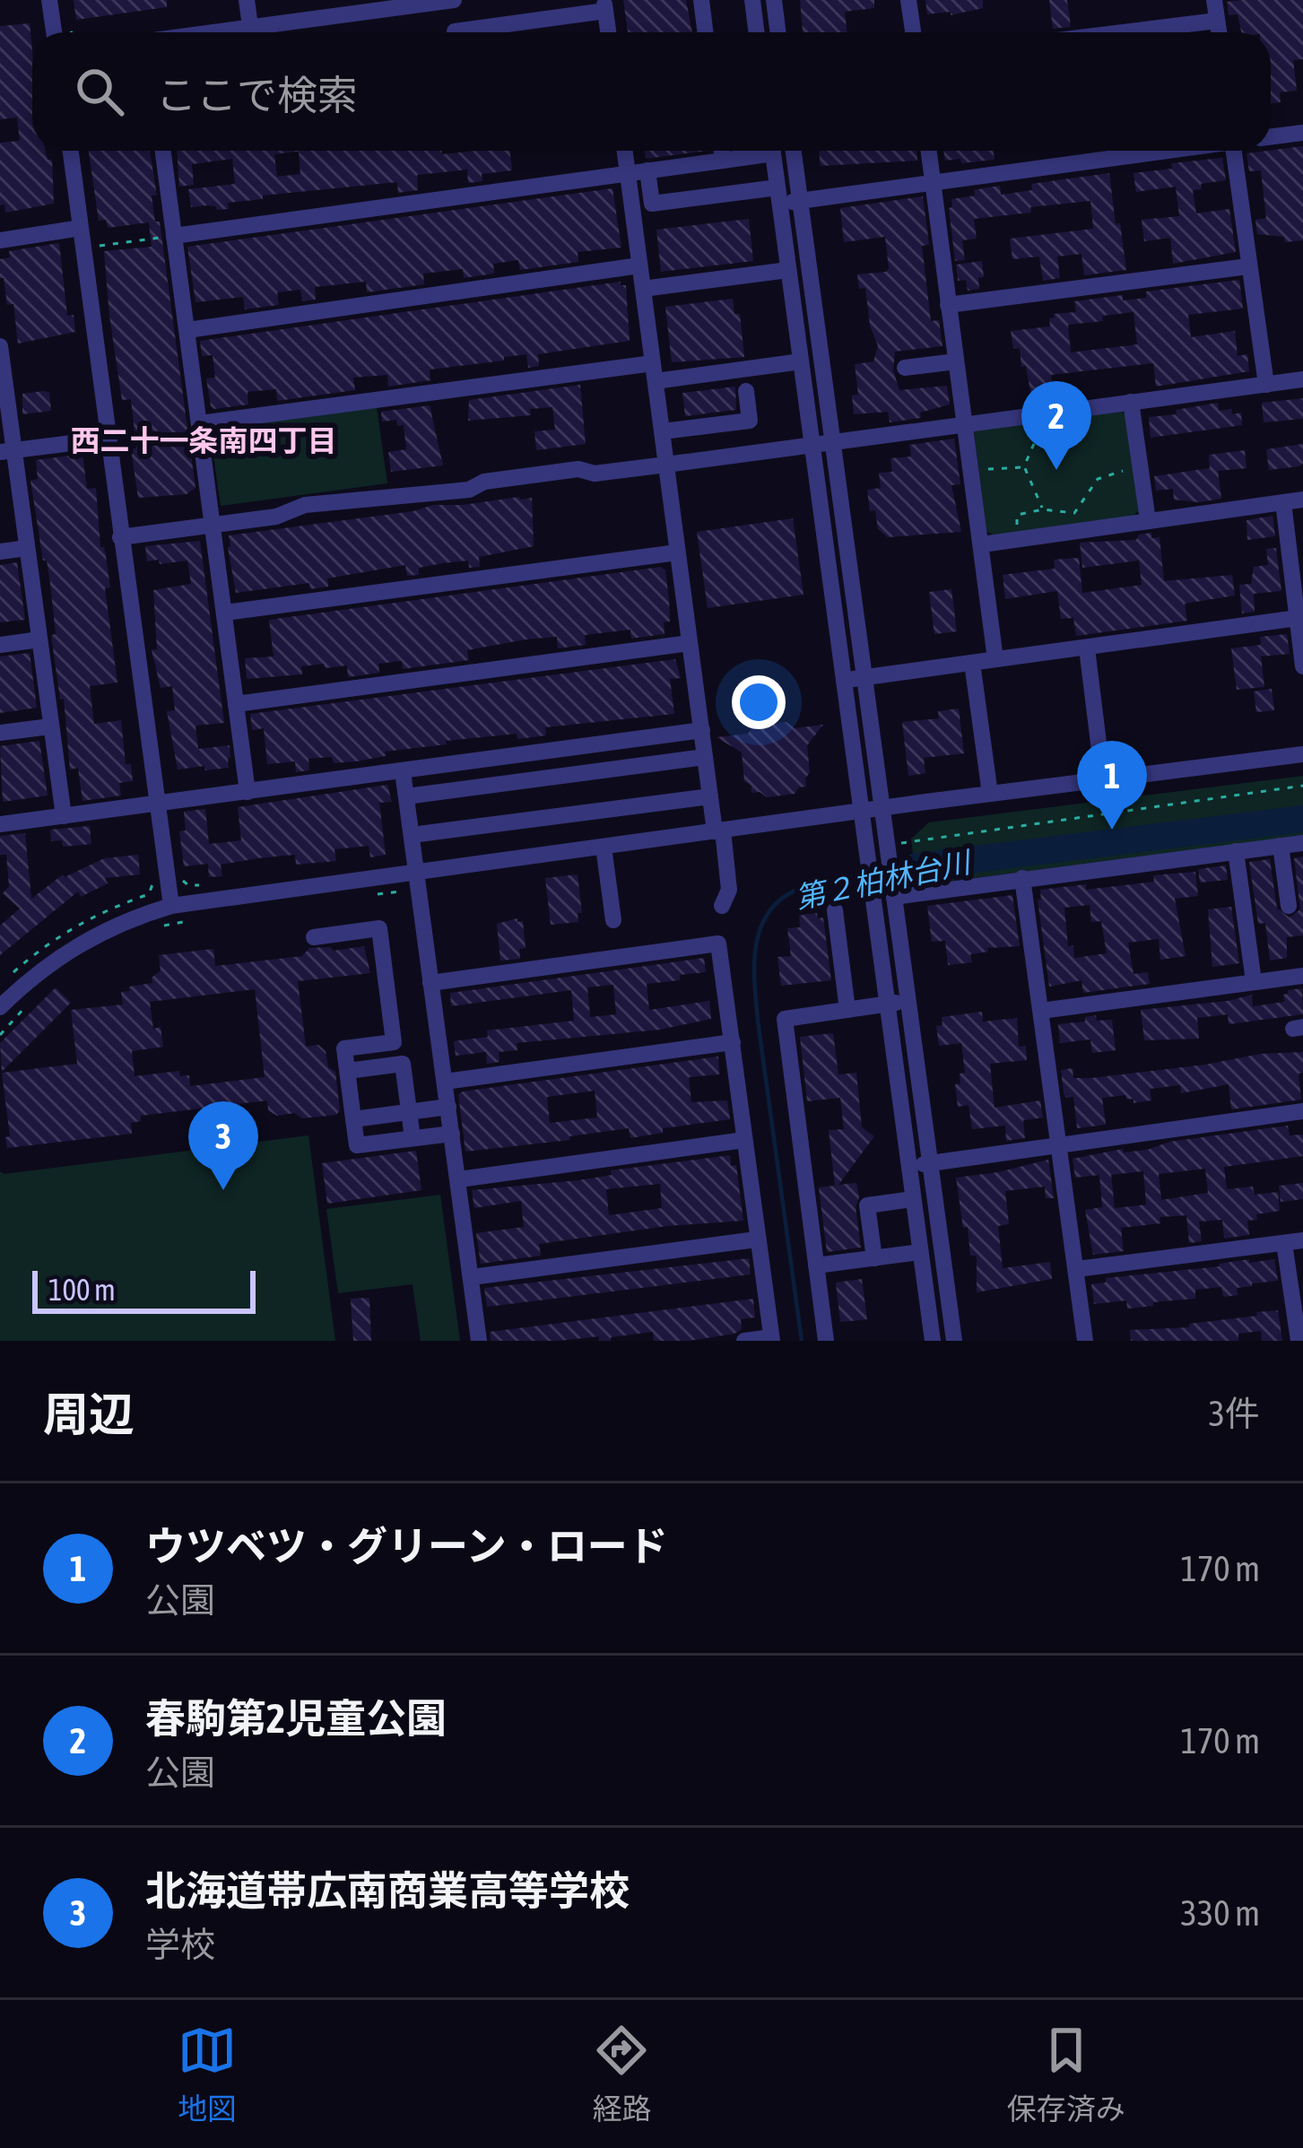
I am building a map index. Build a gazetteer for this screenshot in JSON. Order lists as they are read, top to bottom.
{
  "districts": ["西二十一条南四丁目"],
  "water": ["第２柏林台川"],
  "scale_bar": "100 m",
  "page": {
    "search": "ここで検索",
    "pins": ["2", "1", "3"],
    "scale": "100 m",
    "heading": ["周辺", "3件"],
    "list": [
      {
        "mark": "1",
        "name": "ウツベツ・グリーン・ロード",
        "note": "公園",
        "value": "170 m"
      },
      {
        "mark": "2",
        "name": "春駒第2児童公園",
        "note": "公園",
        "value": "170 m"
      },
      {
        "mark": "3",
        "name": "北海道帯広南商業高等学校",
        "note": "学校",
        "value": "330 m"
      }
    ],
    "nav": ["地図", "経路", "保存済み"]
  }
}
